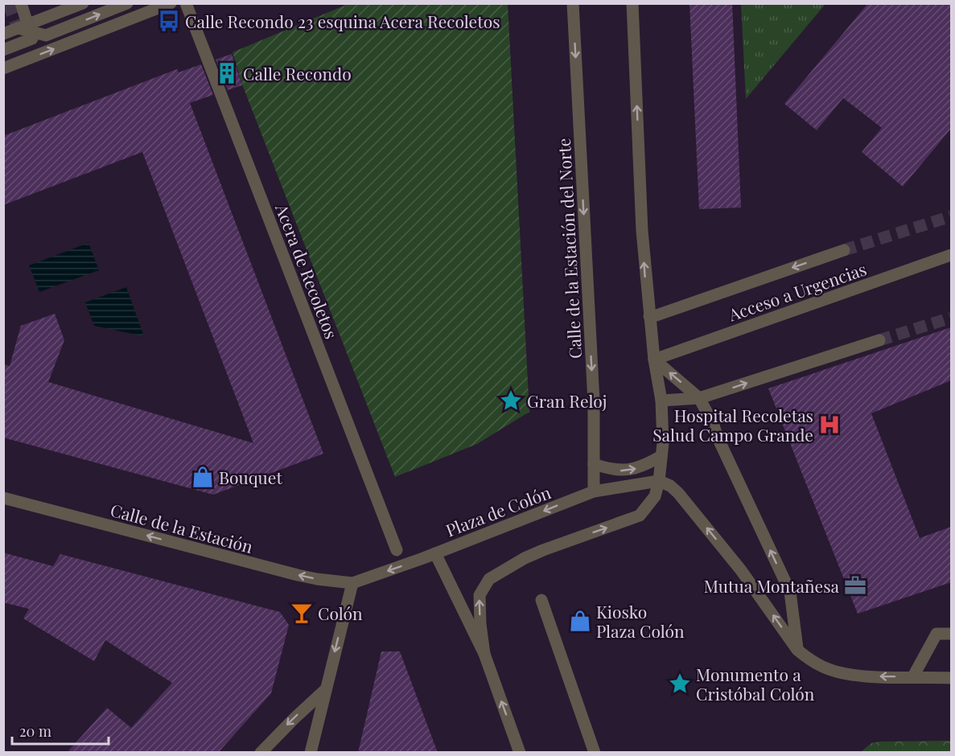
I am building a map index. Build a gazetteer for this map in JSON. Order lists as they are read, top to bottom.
{
  "streets": {
    "street": [
      "Calle de la Estación del Norte",
      "Acera de Recoletos",
      "Acceso a Urgencias",
      "Plaza de Colón",
      "Calle de la Estación"
    ]
  },
  "crossings": [
    ["Calle de la Estación del Norte", "Plaza de Colón"],
    ["Plaza de Colón", "Calle de la Estación"]
  ],
  "one_way": ["Plaza de Colón", "Calle de la Estación"],
  "places": {
    "bus stop": ["Calle Recondo 23 esquina Acera Recoletos"],
    "building": ["Calle Recondo"],
    "place": ["Gran Reloj", "Monumento a Cristóbal Colón"],
    "hospital": ["Hospital Recoletas Salud Campo Grande"],
    "shop": ["Bouquet", "Kiosko Plaza Colón"],
    "office": ["Mutua Montañesa"],
    "bar": ["Colón"]
  },
  "scale_bar": "20 m"
}
